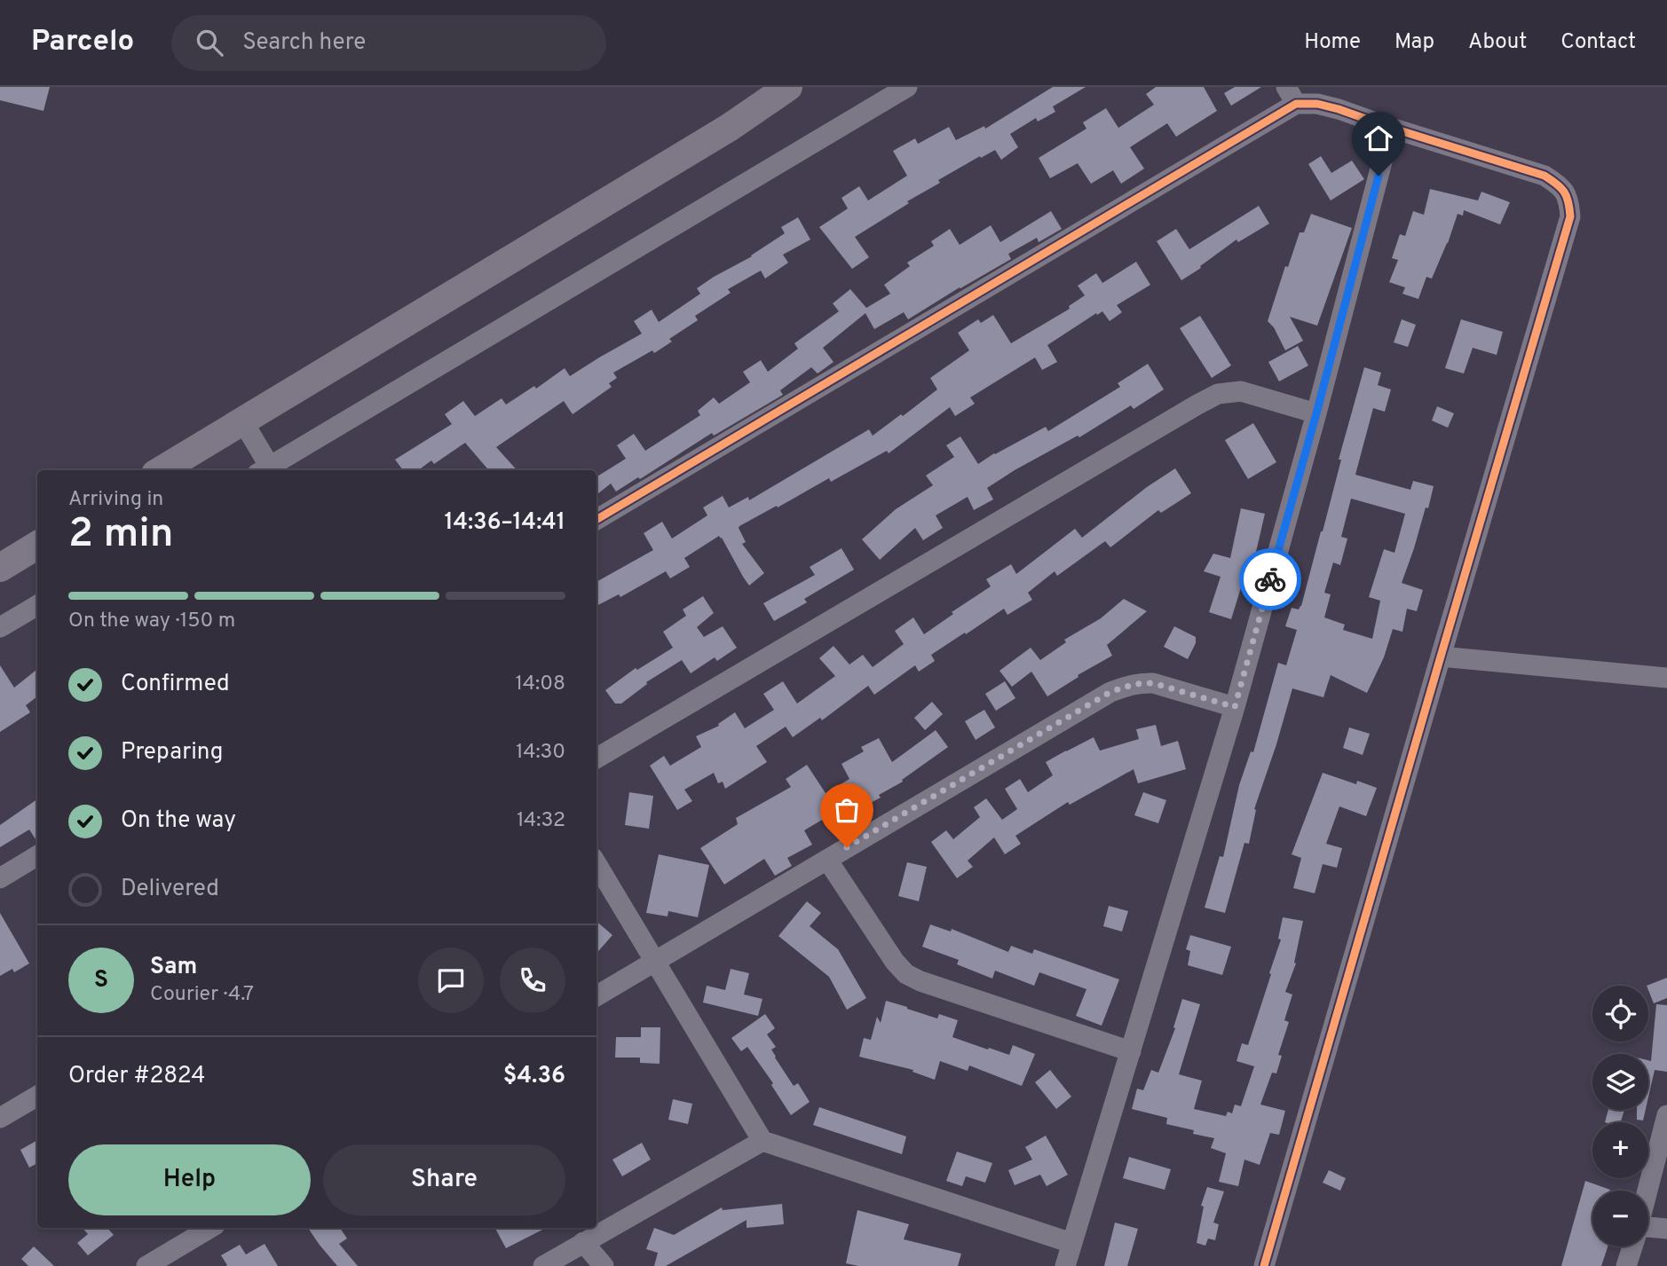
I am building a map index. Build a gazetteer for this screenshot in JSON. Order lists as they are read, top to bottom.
{
  "page": {
    "header": "Parcelo",
    "search": "Search here",
    "nav": [
      "Home",
      "Map",
      "About",
      "Contact"
    ],
    "heading": ["2 min", "Arriving in", "14:36–14:41"],
    "panel": [
      "Sam",
      "Courier · 4.7",
      "Order #2824",
      "$4.36"
    ],
    "bar": "On the way · 150 m",
    "list": [
      ["Confirmed", "14:08"],
      ["Preparing", "14:30"],
      ["On the way", "14:32"],
      "Delivered"
    ],
    "round": "S",
    "map_buttons": ["+", "−"],
    "buttons": ["Help", "Share"]
  }
}
